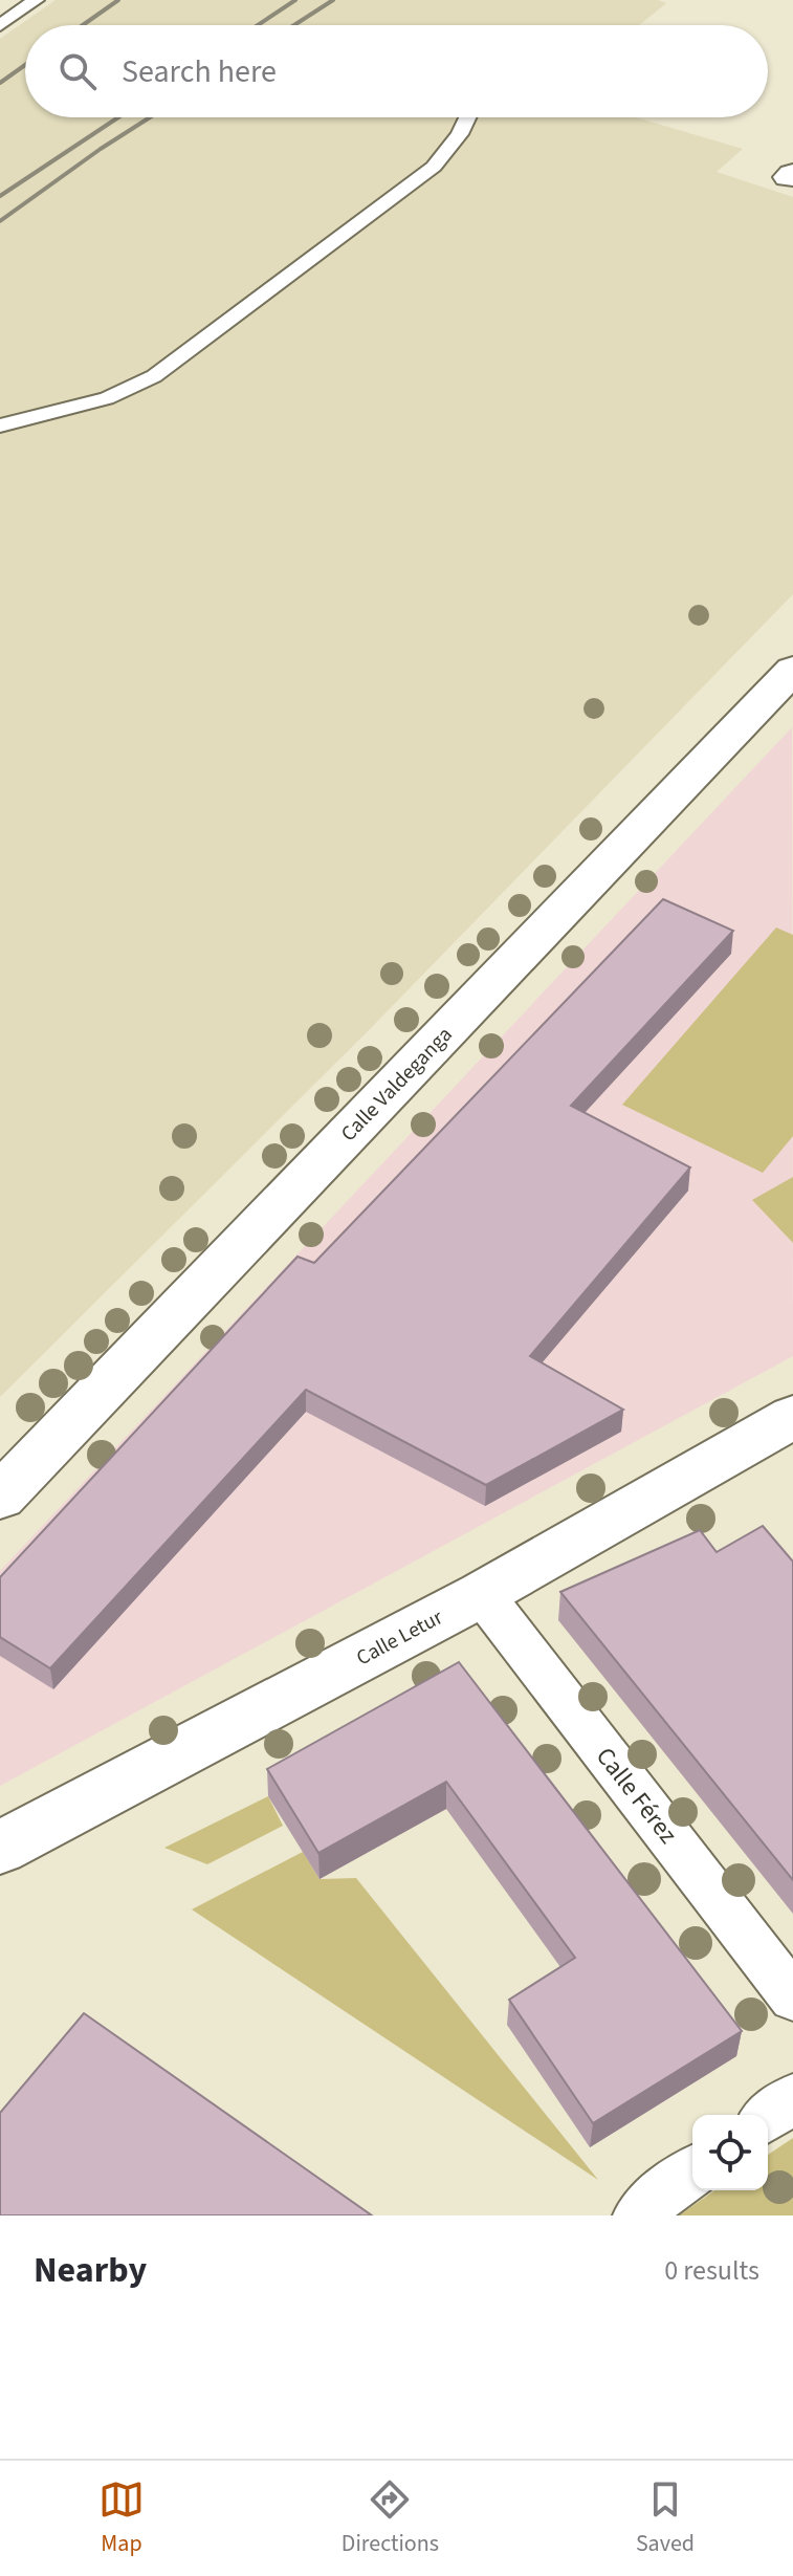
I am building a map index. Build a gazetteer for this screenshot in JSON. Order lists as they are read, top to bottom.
{
  "streets": {
    "street": ["Calle Valdeganga", "Calle Letur", "Calle Férez"]
  },
  "crossings": [
    ["Calle Letur", "Calle Férez"]
  ],
  "page": {
    "search": "Search here",
    "heading": ["Nearby", "0 results"],
    "nav": ["Map", "Directions", "Saved"]
  }
}
